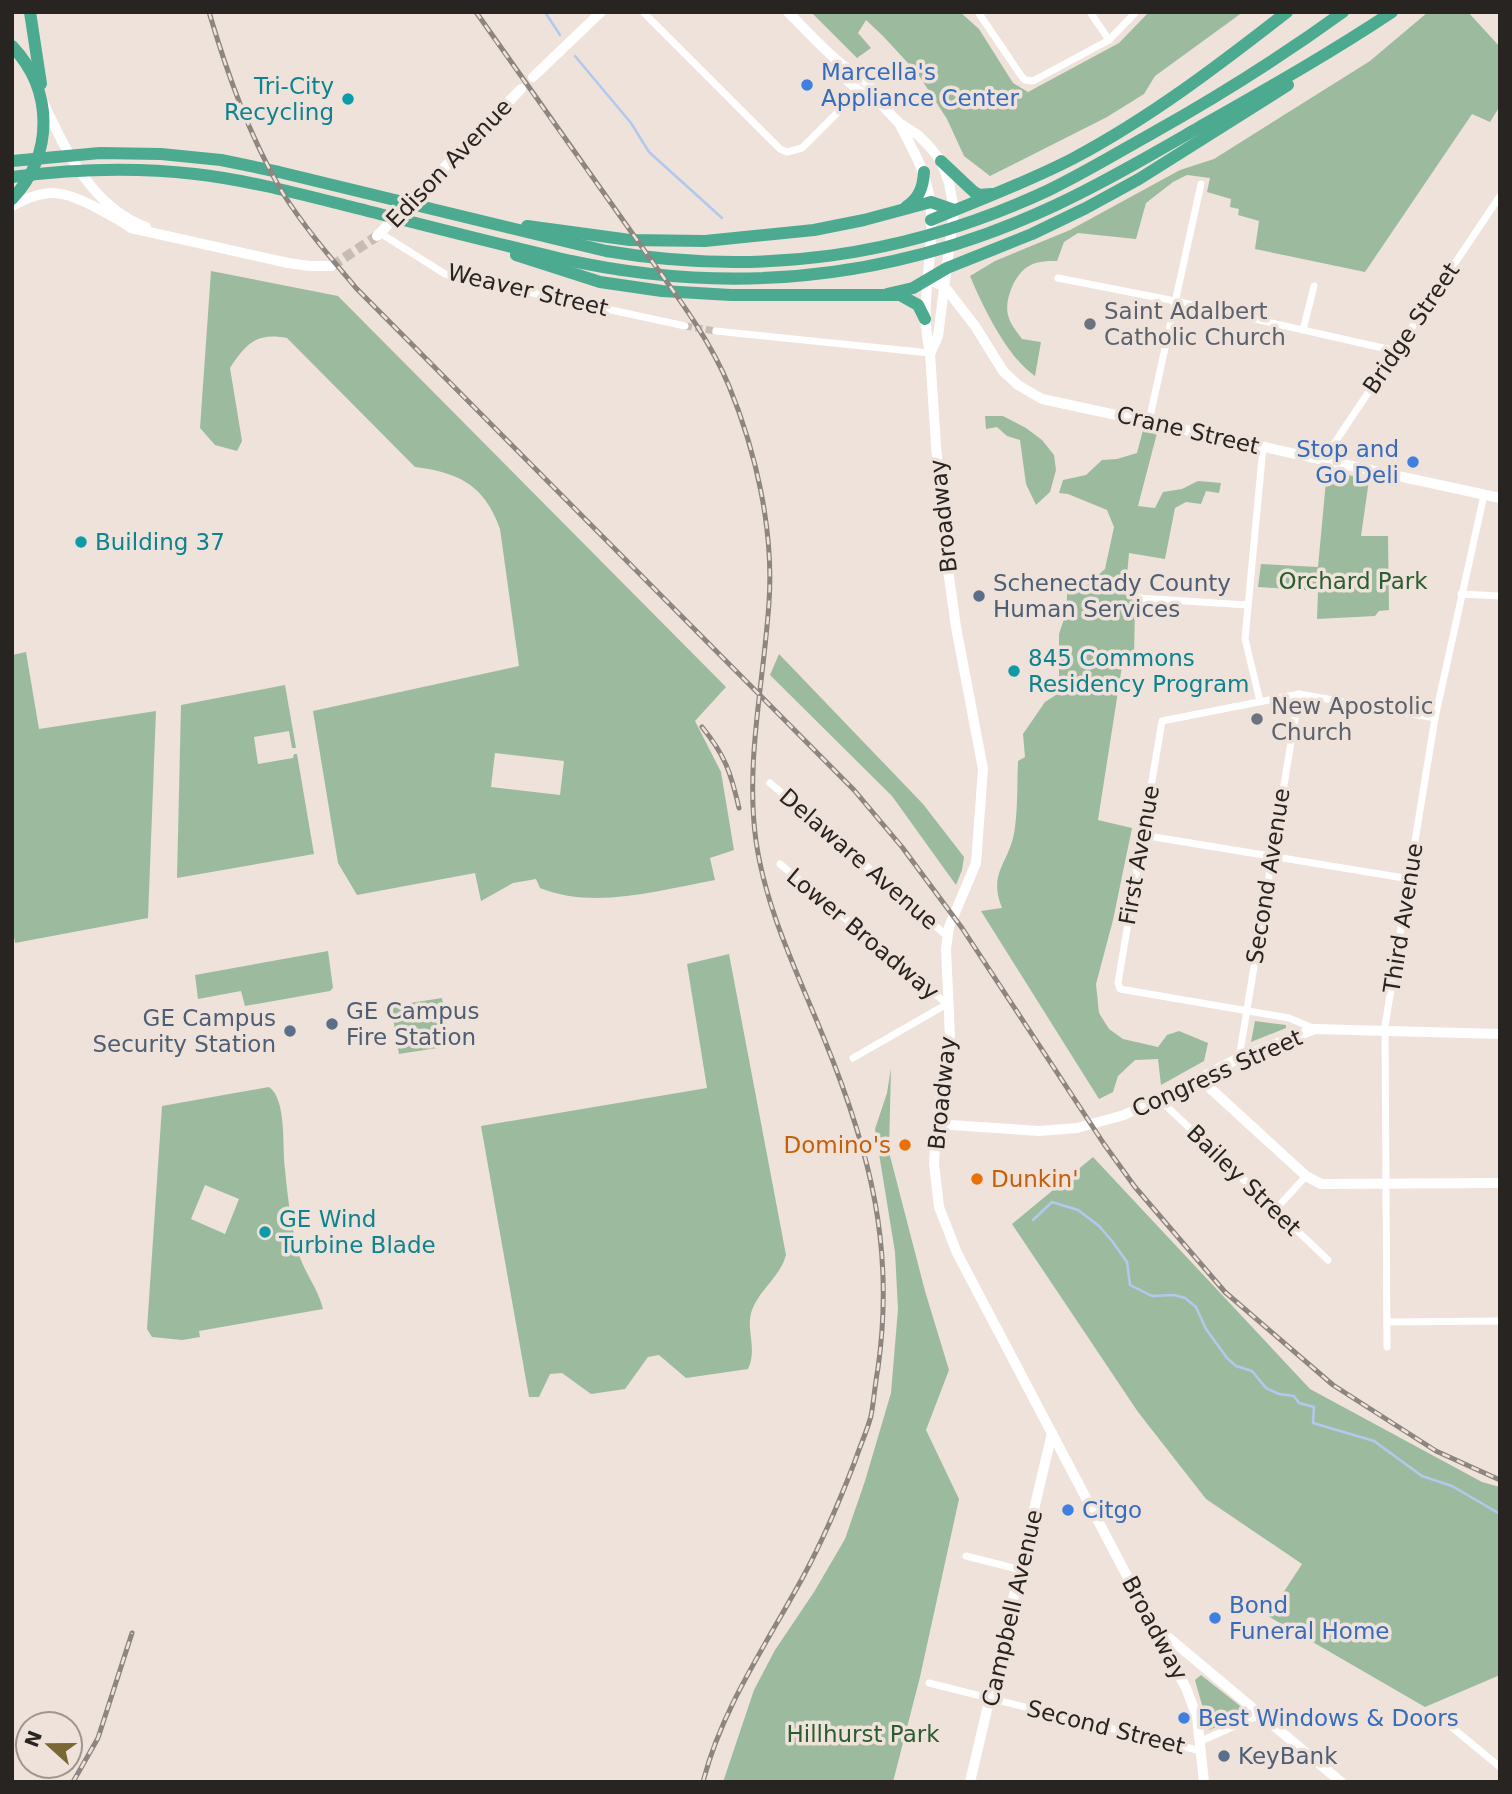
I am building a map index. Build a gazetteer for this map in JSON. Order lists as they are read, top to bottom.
{
  "streets": {
    "street": [
      "Edison Avenue",
      "Weaver Street",
      "Bridge Street",
      "Crane Street",
      "Broadway",
      "First Avenue",
      "Delaware Avenue",
      "Second Avenue",
      "Third Avenue",
      "Lower Broadway",
      "Congress Street",
      "Bailey Street",
      "Campbell Avenue",
      "Second Street"
    ]
  },
  "crossings": [
    ["Edison Avenue", "Weaver Street"],
    ["Bridge Street", "Crane Street"],
    ["Crane Street", "Broadway"],
    ["Crane Street", "Third Avenue"],
    ["Broadway", "Delaware Avenue"],
    ["Broadway", "Lower Broadway"],
    ["Broadway", "Congress Street"],
    ["Broadway", "Campbell Avenue"],
    ["Broadway", "Second Street"],
    ["First Avenue", "Second Avenue"],
    ["Second Avenue", "Congress Street"],
    ["Third Avenue", "Congress Street"],
    ["Congress Street", "Bailey Street"],
    ["Campbell Avenue", "Second Street"]
  ],
  "parks": ["Orchard Park", "Hillhurst Park"],
  "places": [
    "Marcella's Appliance Center",
    "Tri-City Recycling",
    "Saint Adalbert Catholic Church",
    "Stop and Go Deli",
    "Building 37",
    "Schenectady County Human Services",
    "845 Commons Residency Program",
    "New Apostolic Church",
    "GE Campus Fire Station",
    "GE Campus Security Station",
    "Domino's",
    "Dunkin'",
    "GE Wind Turbine Blade",
    "Citgo",
    "Bond Funeral Home",
    "Best Windows & Doors",
    "KeyBank"
  ],
  "north": "left"
}
